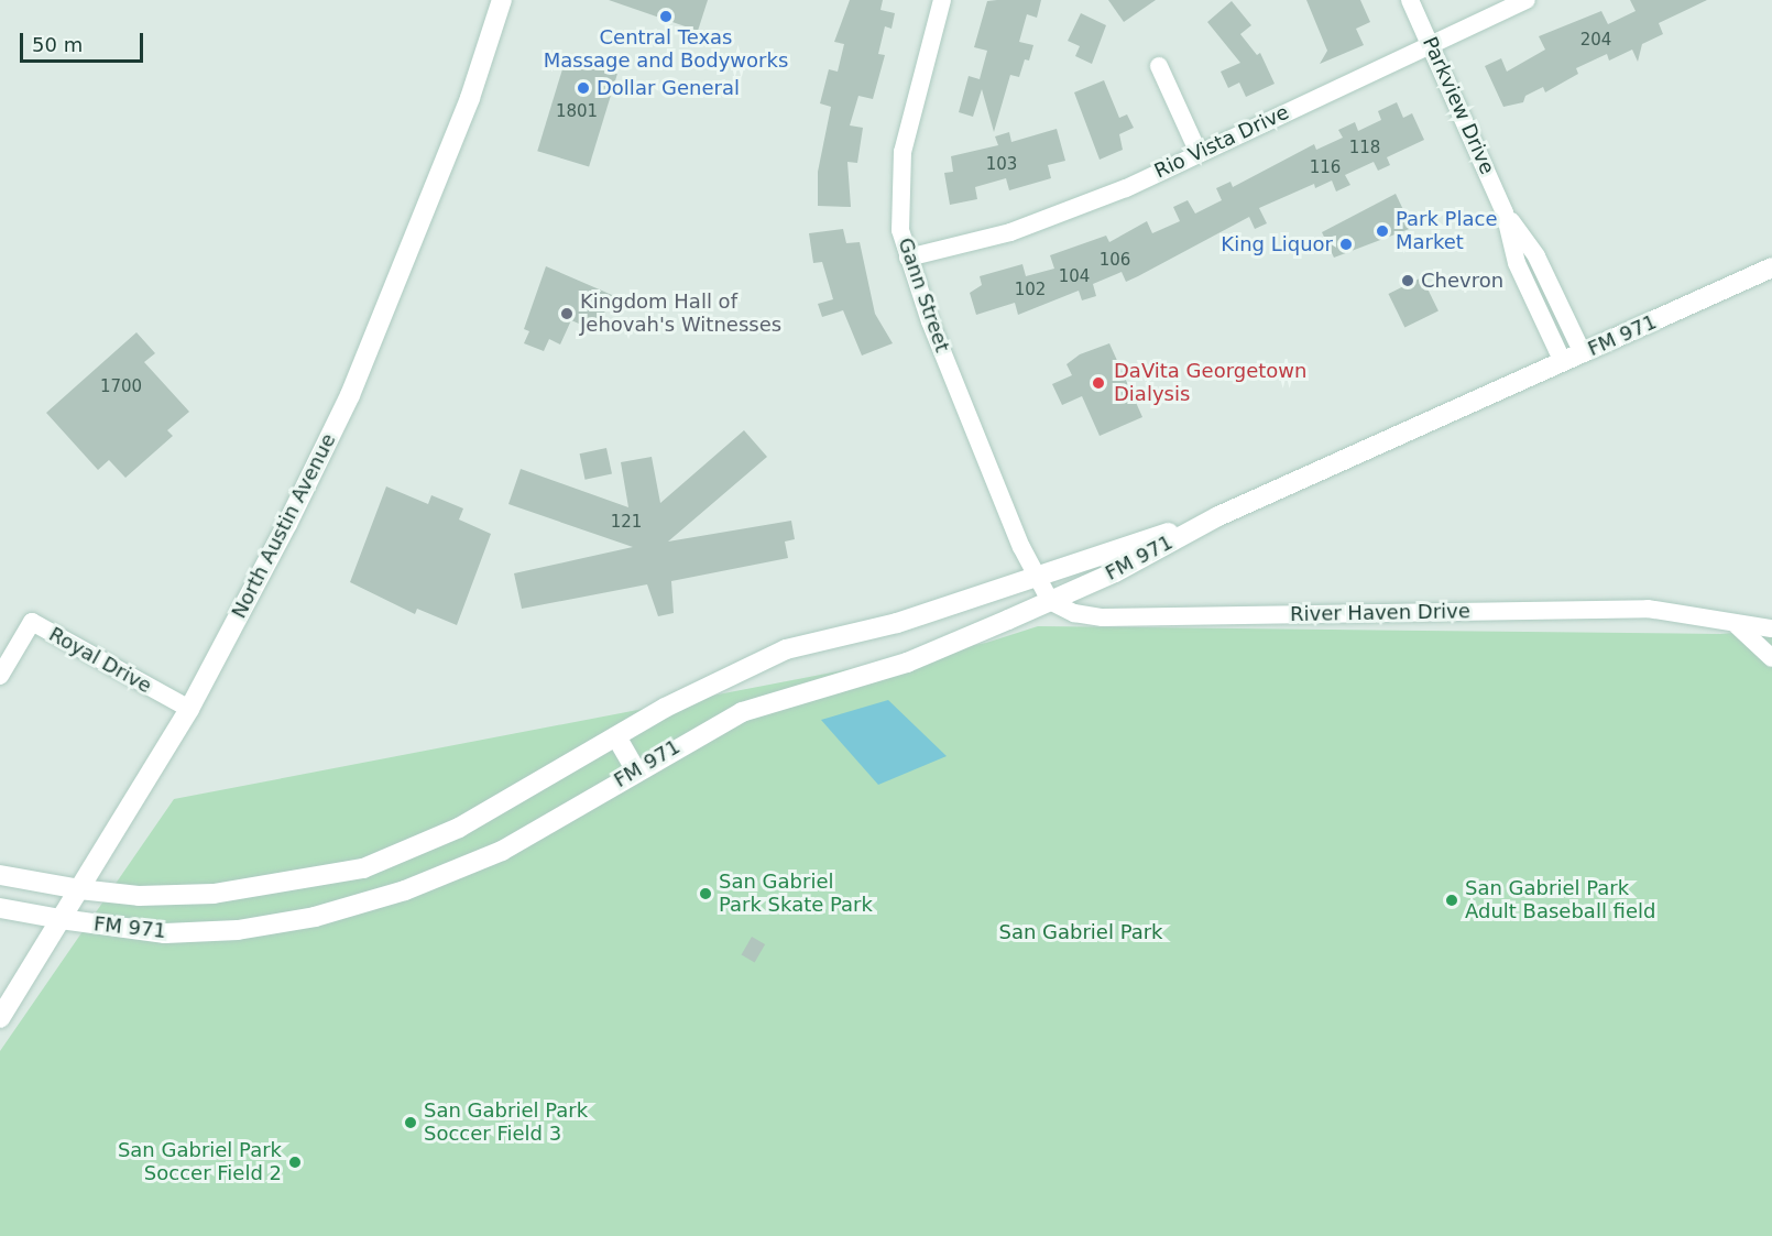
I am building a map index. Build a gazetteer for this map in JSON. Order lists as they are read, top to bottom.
{
  "streets": {
    "main road": ["FM 971", "North Austin Avenue"],
    "street": [
      "Parkview Drive",
      "Rio Vista Drive",
      "Gann Street",
      "River Haven Drive",
      "Royal Drive"
    ]
  },
  "crossings": [
    ["Parkview Drive", "Rio Vista Drive"],
    ["Parkview Drive", "FM 971"],
    ["Rio Vista Drive", "Gann Street"],
    ["Gann Street", "FM 971"],
    ["FM 971", "North Austin Avenue"],
    ["FM 971", "River Haven Drive"],
    ["North Austin Avenue", "Royal Drive"]
  ],
  "parks": ["San Gabriel Park"],
  "places": [
    "Central Texas Massage and Bodyworks",
    "Dollar General",
    "Park Place Market",
    "King Liquor",
    "Chevron",
    "Kingdom Hall of Jehovah's Witnesses",
    "DaVita Georgetown Dialysis",
    "San Gabriel Park Skate Park",
    "San Gabriel Park Adult Baseball field",
    "San Gabriel Park Soccer Field 3",
    "San Gabriel Park Soccer Field 2"
  ],
  "house_numbers": [
    "204",
    "1801",
    "118",
    "103",
    "116",
    "106",
    "104",
    "102",
    "1700",
    "121"
  ],
  "scale_bar": "50 m"
}
